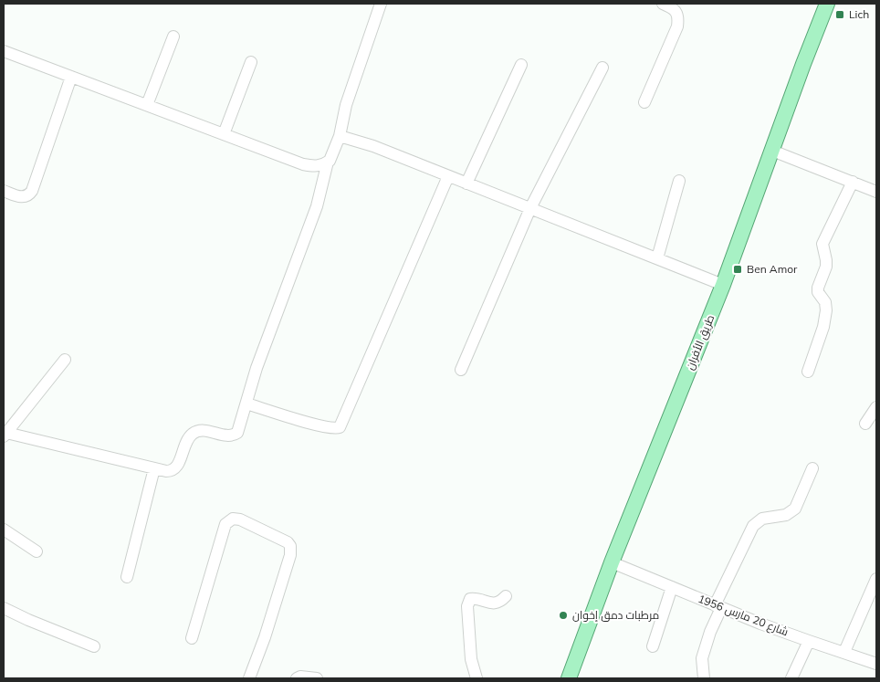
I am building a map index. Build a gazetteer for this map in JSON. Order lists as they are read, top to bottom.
{
  "streets": {
    "main road": ["طريق الأفران"],
    "street": ["شارع 20 مارس 1956"]
  },
  "crossings": [
    ["طريق الأفران", "شارع 20 مارس 1956"]
  ],
  "places": {
    "transit": ["Lich", "Ben Amor"],
    "other": ["مرطبات دمق إخوان"]
  }
}
